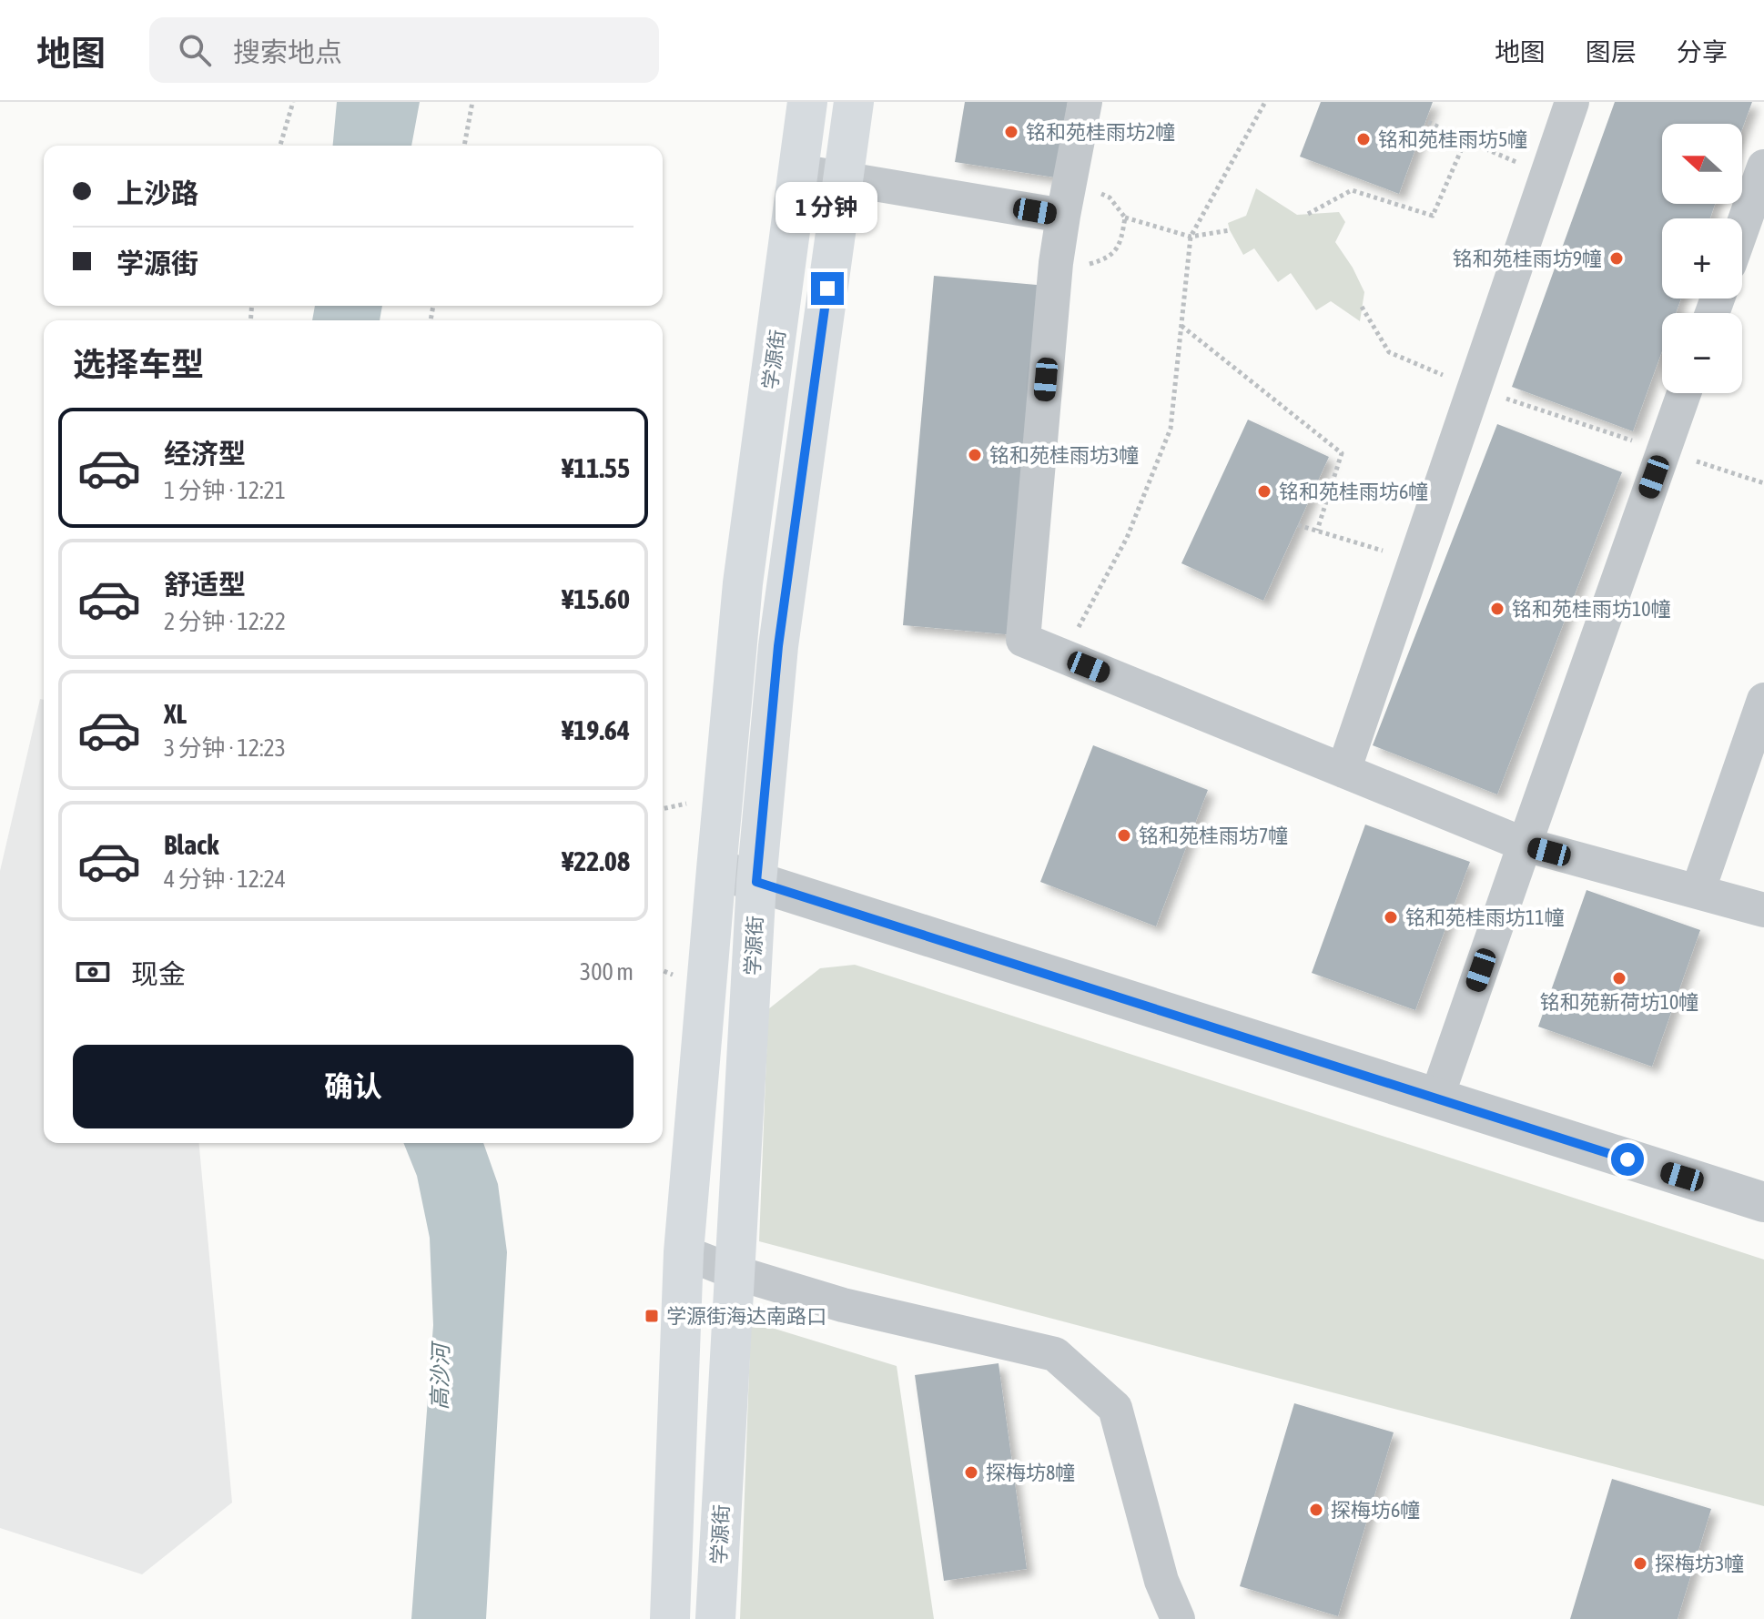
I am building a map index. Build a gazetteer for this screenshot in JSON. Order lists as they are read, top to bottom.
{
  "streets": {
    "main road": ["学源街"]
  },
  "water": ["高沙河"],
  "places": {
    "other": [
      "铭和苑桂雨坊2幢",
      "铭和苑桂雨坊5幢",
      "铭和苑桂雨坊9幢",
      "铭和苑桂雨坊3幢",
      "铭和苑桂雨坊6幢",
      "铭和苑桂雨坊10幢",
      "铭和苑桂雨坊7幢",
      "铭和苑桂雨坊11幢",
      "铭和苑新荷坊10幢",
      "探梅坊8幢",
      "探梅坊6幢",
      "探梅坊3幢"
    ],
    "transit": ["学源街海达南路口"]
  },
  "north": "left",
  "page": {
    "header": "地图",
    "search": "搜索地点",
    "nav": ["地图", "图层", "分享"],
    "map_buttons": ["+", "−"],
    "banner": ["上沙路", "学源街"],
    "bubble": "1 分钟",
    "heading": "选择车型",
    "list": [
      {
        "name": "经济型",
        "note": "1 分钟 · 12:21",
        "value": "¥11.55"
      },
      {
        "name": "舒适型",
        "note": "2 分钟 · 12:22",
        "value": "¥15.60"
      },
      {
        "name": "XL",
        "note": "3 分钟 · 12:23",
        "value": "¥19.64"
      },
      {
        "name": "Black",
        "note": "4 分钟 · 12:24",
        "value": "¥22.08"
      }
    ],
    "pay": ["现金", "300 m"],
    "buttons": "确认"
  }
}
